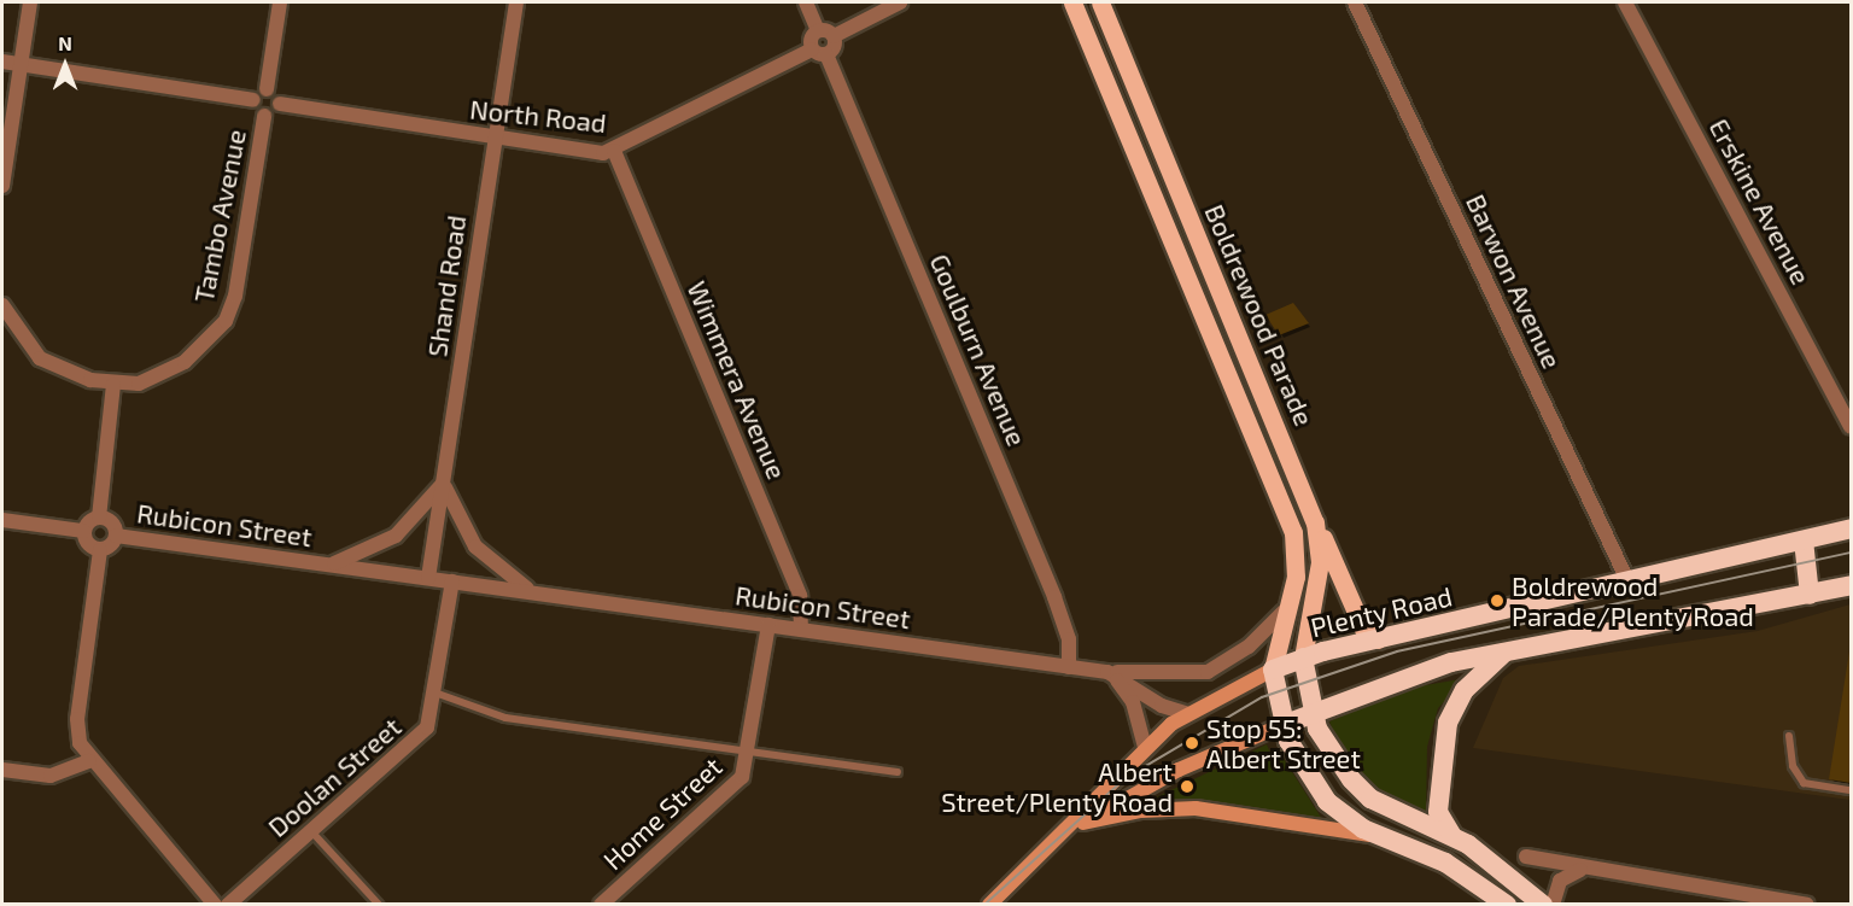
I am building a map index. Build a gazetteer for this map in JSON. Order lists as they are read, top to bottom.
{
  "streets": {
    "highway": ["Plenty Road"],
    "main road": ["Boldrewood Parade"],
    "street": [
      "North Road",
      "Erskine Avenue",
      "Tambo Avenue",
      "Barwon Avenue",
      "Shand Road",
      "Goulburn Avenue",
      "Wimmera Avenue",
      "Rubicon Street",
      "Doolan Street",
      "Home Street"
    ]
  },
  "crossings": [
    ["North Road", "Shand Road"],
    ["North Road", "Wimmera Avenue"],
    ["Barwon Avenue", "Plenty Road"],
    ["Shand Road", "Rubicon Street"],
    ["Boldrewood Parade", "Rubicon Street"],
    ["Boldrewood Parade", "Plenty Road"],
    ["Goulburn Avenue", "Rubicon Street"],
    ["Wimmera Avenue", "Rubicon Street"],
    ["Rubicon Street", "Plenty Road"],
    ["Rubicon Street", "Doolan Street"],
    ["Rubicon Street", "Home Street"]
  ],
  "places": ["Boldrewood Parade/Plenty Road", "Stop 55: Albert Street", "Albert Street/Plenty Road"],
  "north": "top"
}
